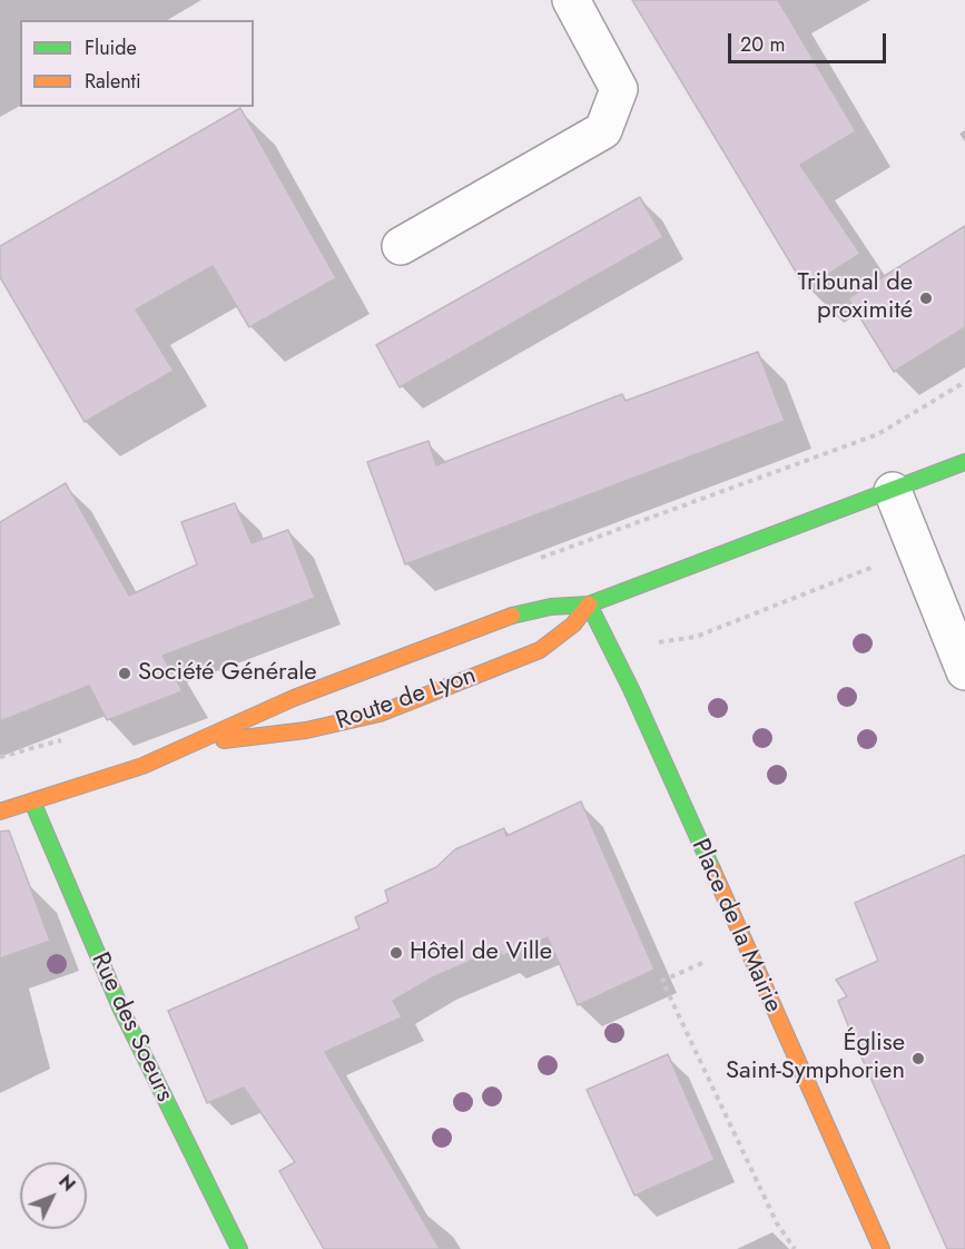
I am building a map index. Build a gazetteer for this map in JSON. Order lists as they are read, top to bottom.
{
  "streets": {
    "main road": ["Route de Lyon", "Place de la Mairie", "Rue des Soeurs"]
  },
  "crossings": [
    ["Route de Lyon", "Place de la Mairie"],
    ["Route de Lyon", "Rue des Soeurs"]
  ],
  "places": [
    "Tribunal de proximité",
    "Société Générale",
    "Hôtel de Ville",
    "Église Saint-Symphorien"
  ],
  "legend": ["Fluide", "Ralenti"],
  "scale_bar": "20 m",
  "north": "top right"
}
